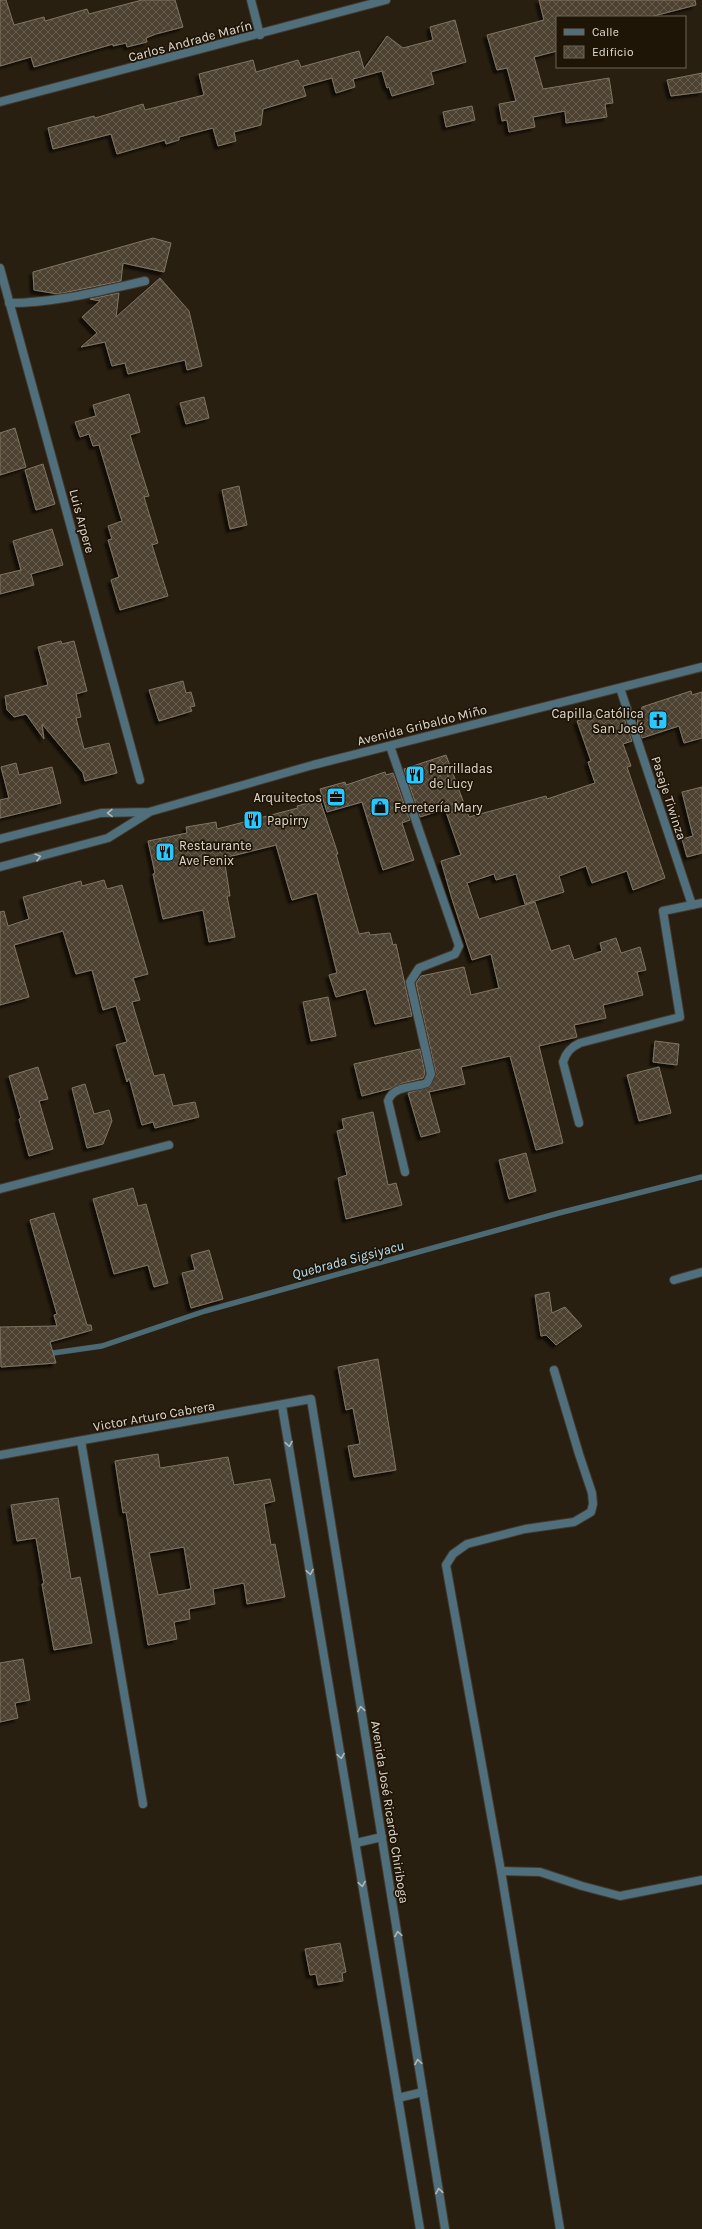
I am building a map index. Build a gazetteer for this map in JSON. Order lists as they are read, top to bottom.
{
  "streets": {
    "street": [
      "Carlos Andrade Marín",
      "Luis Arpere",
      "Avenida Gribaldo Miño",
      "Pasaje Tiwinza",
      "Victor Arturo Cabrera",
      "Avenida José Ricardo Chiriboga"
    ]
  },
  "crossings": [
    ["Avenida Gribaldo Miño", "Pasaje Tiwinza"],
    ["Victor Arturo Cabrera", "Avenida José Ricardo Chiriboga"]
  ],
  "water": ["Quebrada Sigsiyacu"],
  "places": {
    "church": ["Capilla Católica San José"],
    "restaurant": ["Parrilladas de Lucy", "Papirry", "Restaurante Ave Fenix"],
    "office": ["Arquitectos"],
    "shop": ["Ferretería Mary"]
  },
  "legend": ["Calle", "Edificio"]
}
